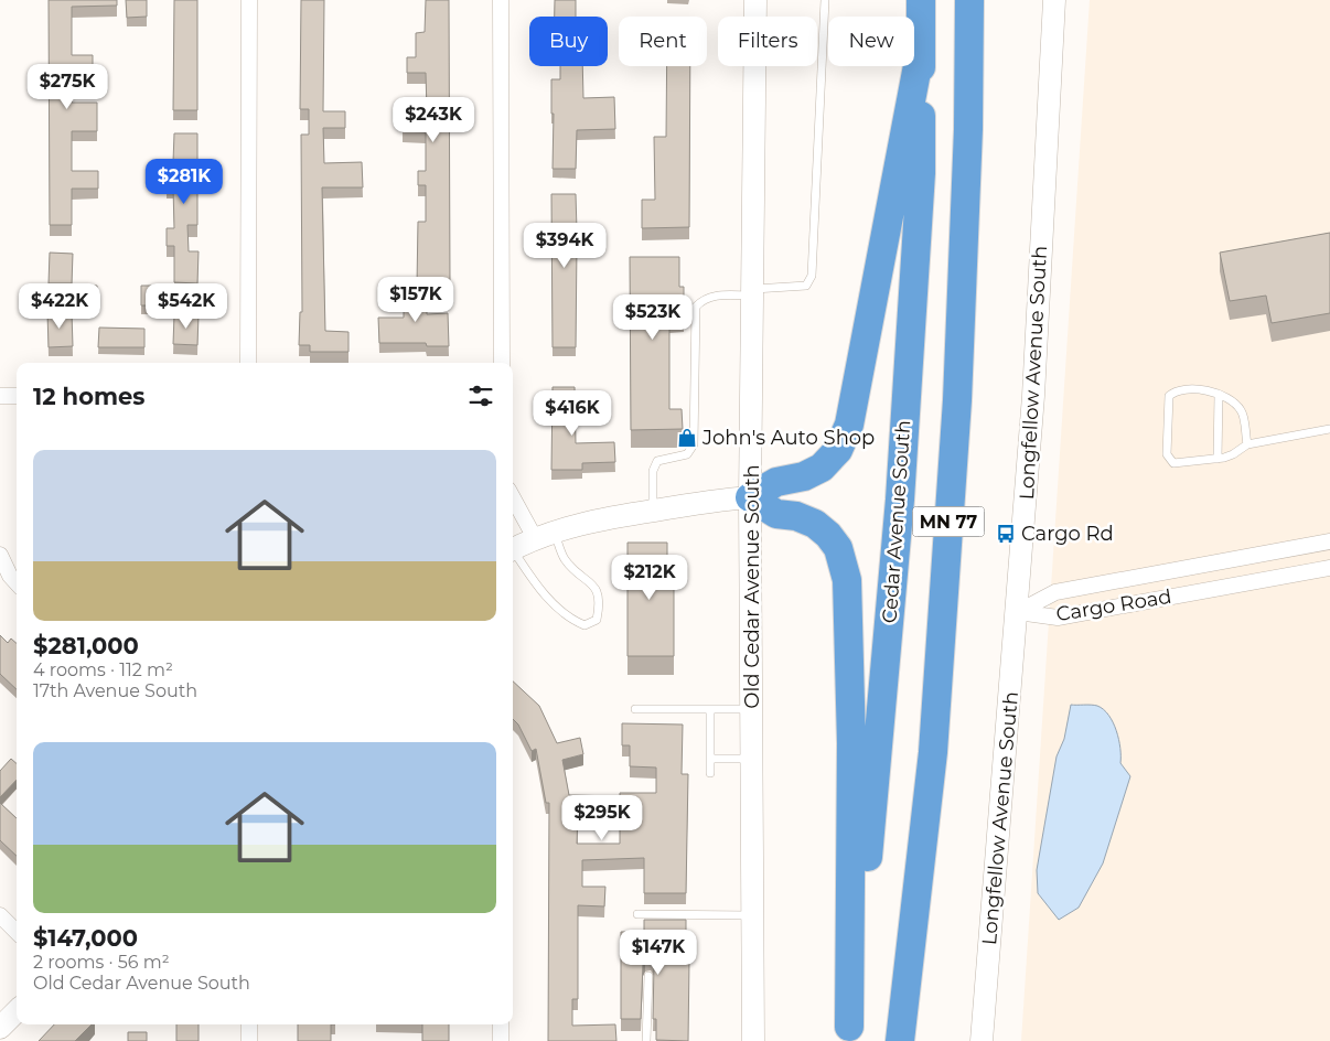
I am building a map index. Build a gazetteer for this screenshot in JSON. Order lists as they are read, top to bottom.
{
  "streets": {
    "highway": ["Cedar Avenue South", "MN 77"],
    "street": ["Longfellow Avenue South", "Old Cedar Avenue South", "Cargo Road"]
  },
  "crossings": [
    ["Longfellow Avenue South", "Cargo Road"]
  ],
  "places": {
    "shop": ["John's Auto Shop"],
    "bus stop": ["Cargo Rd"]
  },
  "page": {
    "chip": [
      "Buy",
      "Rent",
      "Filters",
      "New"
    ],
    "price": [
      "$275K",
      "$243K",
      "$281K",
      "$394K",
      "$157K",
      "$422K",
      "$542K",
      "$523K",
      "$416K",
      "$212K",
      "$295K",
      "$147K"
    ],
    "heading": "12 homes",
    "list": [
      {
        "name": "$281,000",
        "note": "4 rooms · 112 m² · 17th Avenue South"
      },
      {
        "name": "$147,000",
        "note": "2 rooms · 56 m² · Old Cedar Avenue South"
      }
    ]
  }
}
